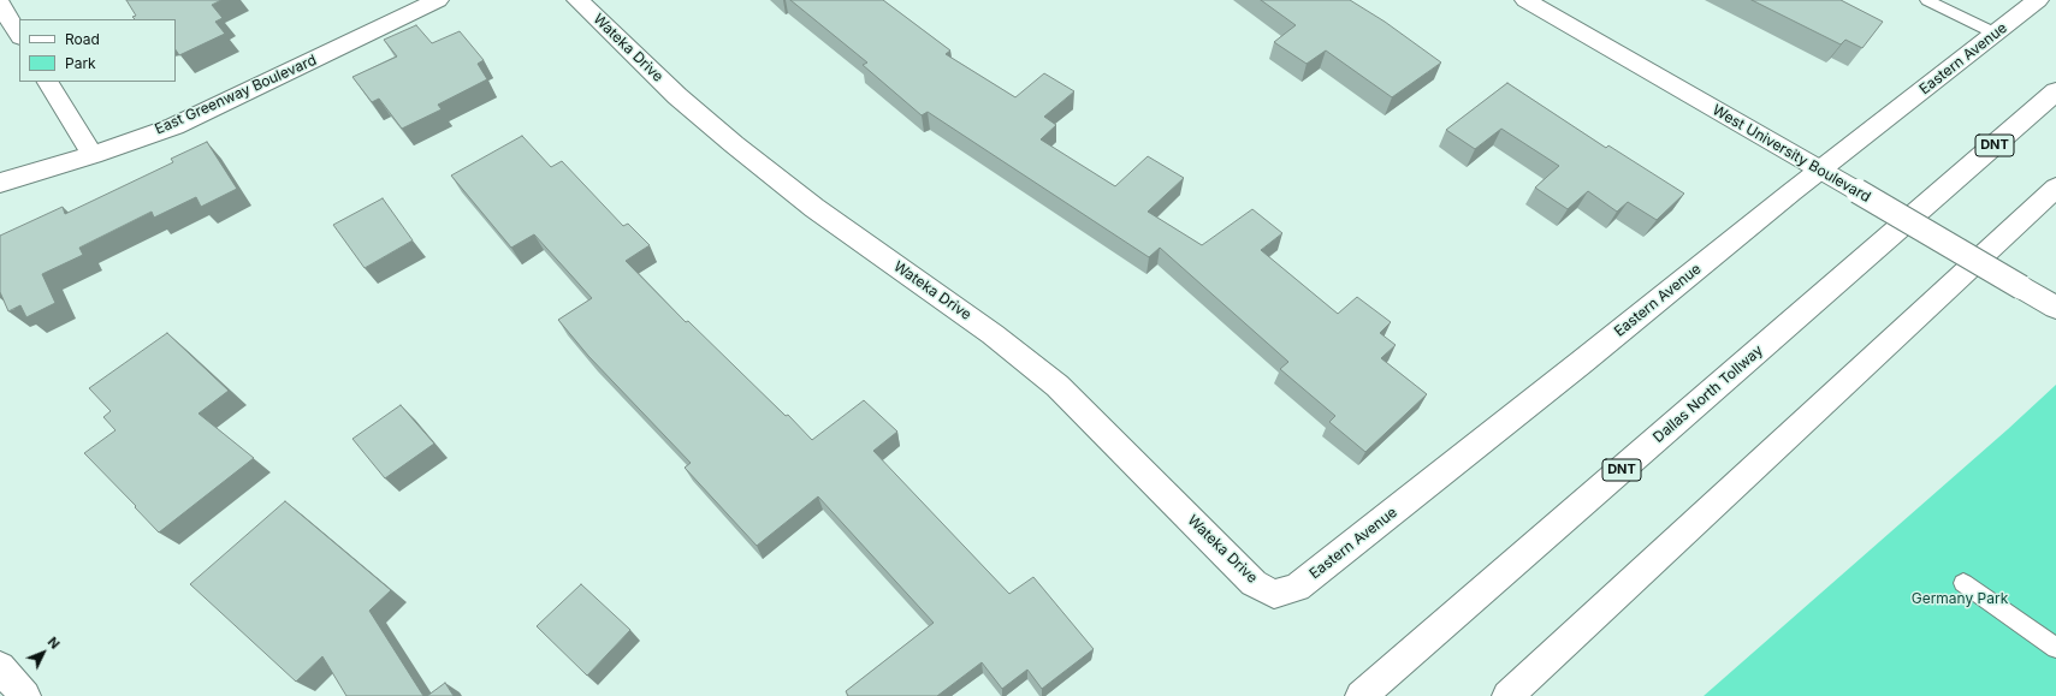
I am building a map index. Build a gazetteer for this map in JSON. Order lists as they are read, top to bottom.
{
  "streets": {
    "main road": [
      "Wateka Drive",
      "Eastern Avenue",
      "East Greenway Boulevard",
      "DNT",
      "West University Boulevard",
      "Dallas North Tollway"
    ]
  },
  "crossings": [
    ["Wateka Drive", "Eastern Avenue"],
    ["Eastern Avenue", "West University Boulevard"]
  ],
  "parks": ["Germany Park"],
  "legend": ["Road", "Park"],
  "north": "top right"
}
